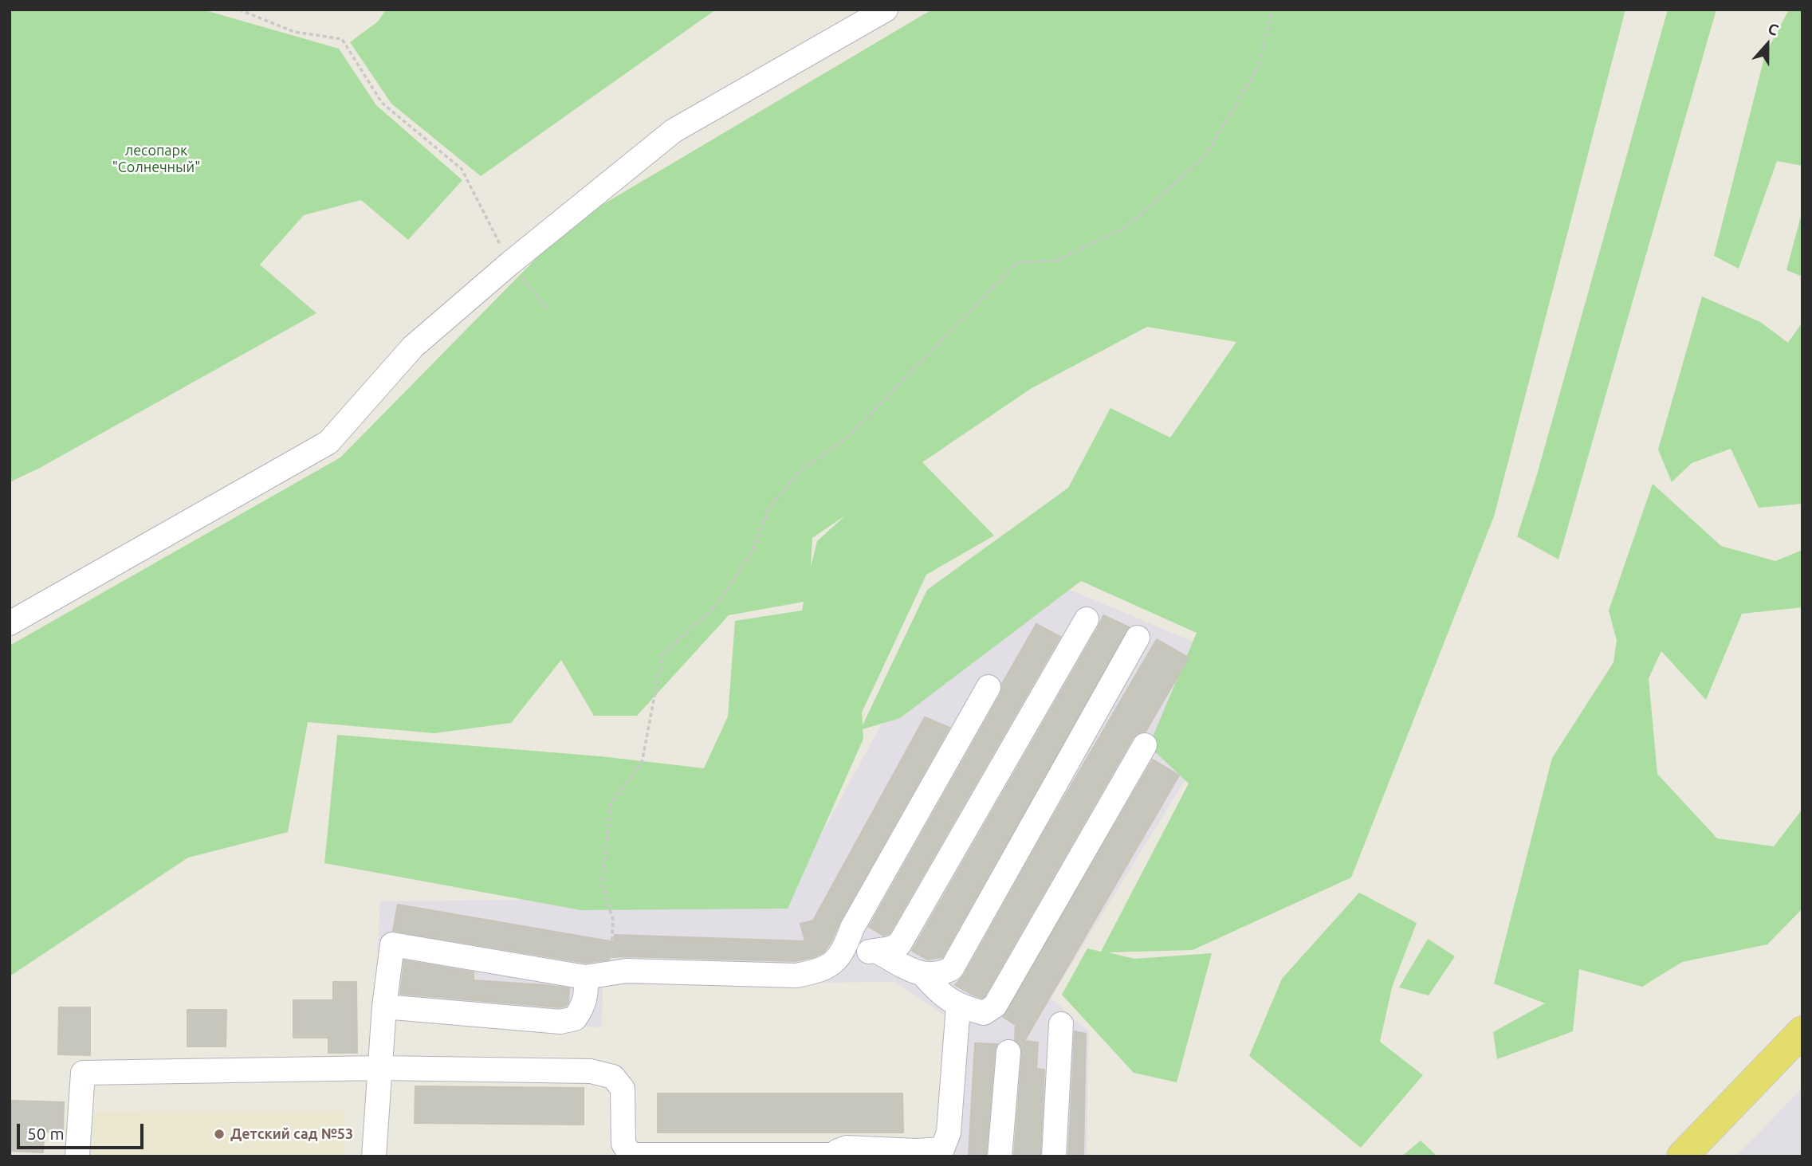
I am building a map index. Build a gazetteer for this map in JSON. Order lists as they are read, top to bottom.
{
  "parks": ["лесопарк \"Солнечный\""],
  "places": ["Детский сад №53"],
  "scale_bar": "50 m",
  "north": "top"
}
